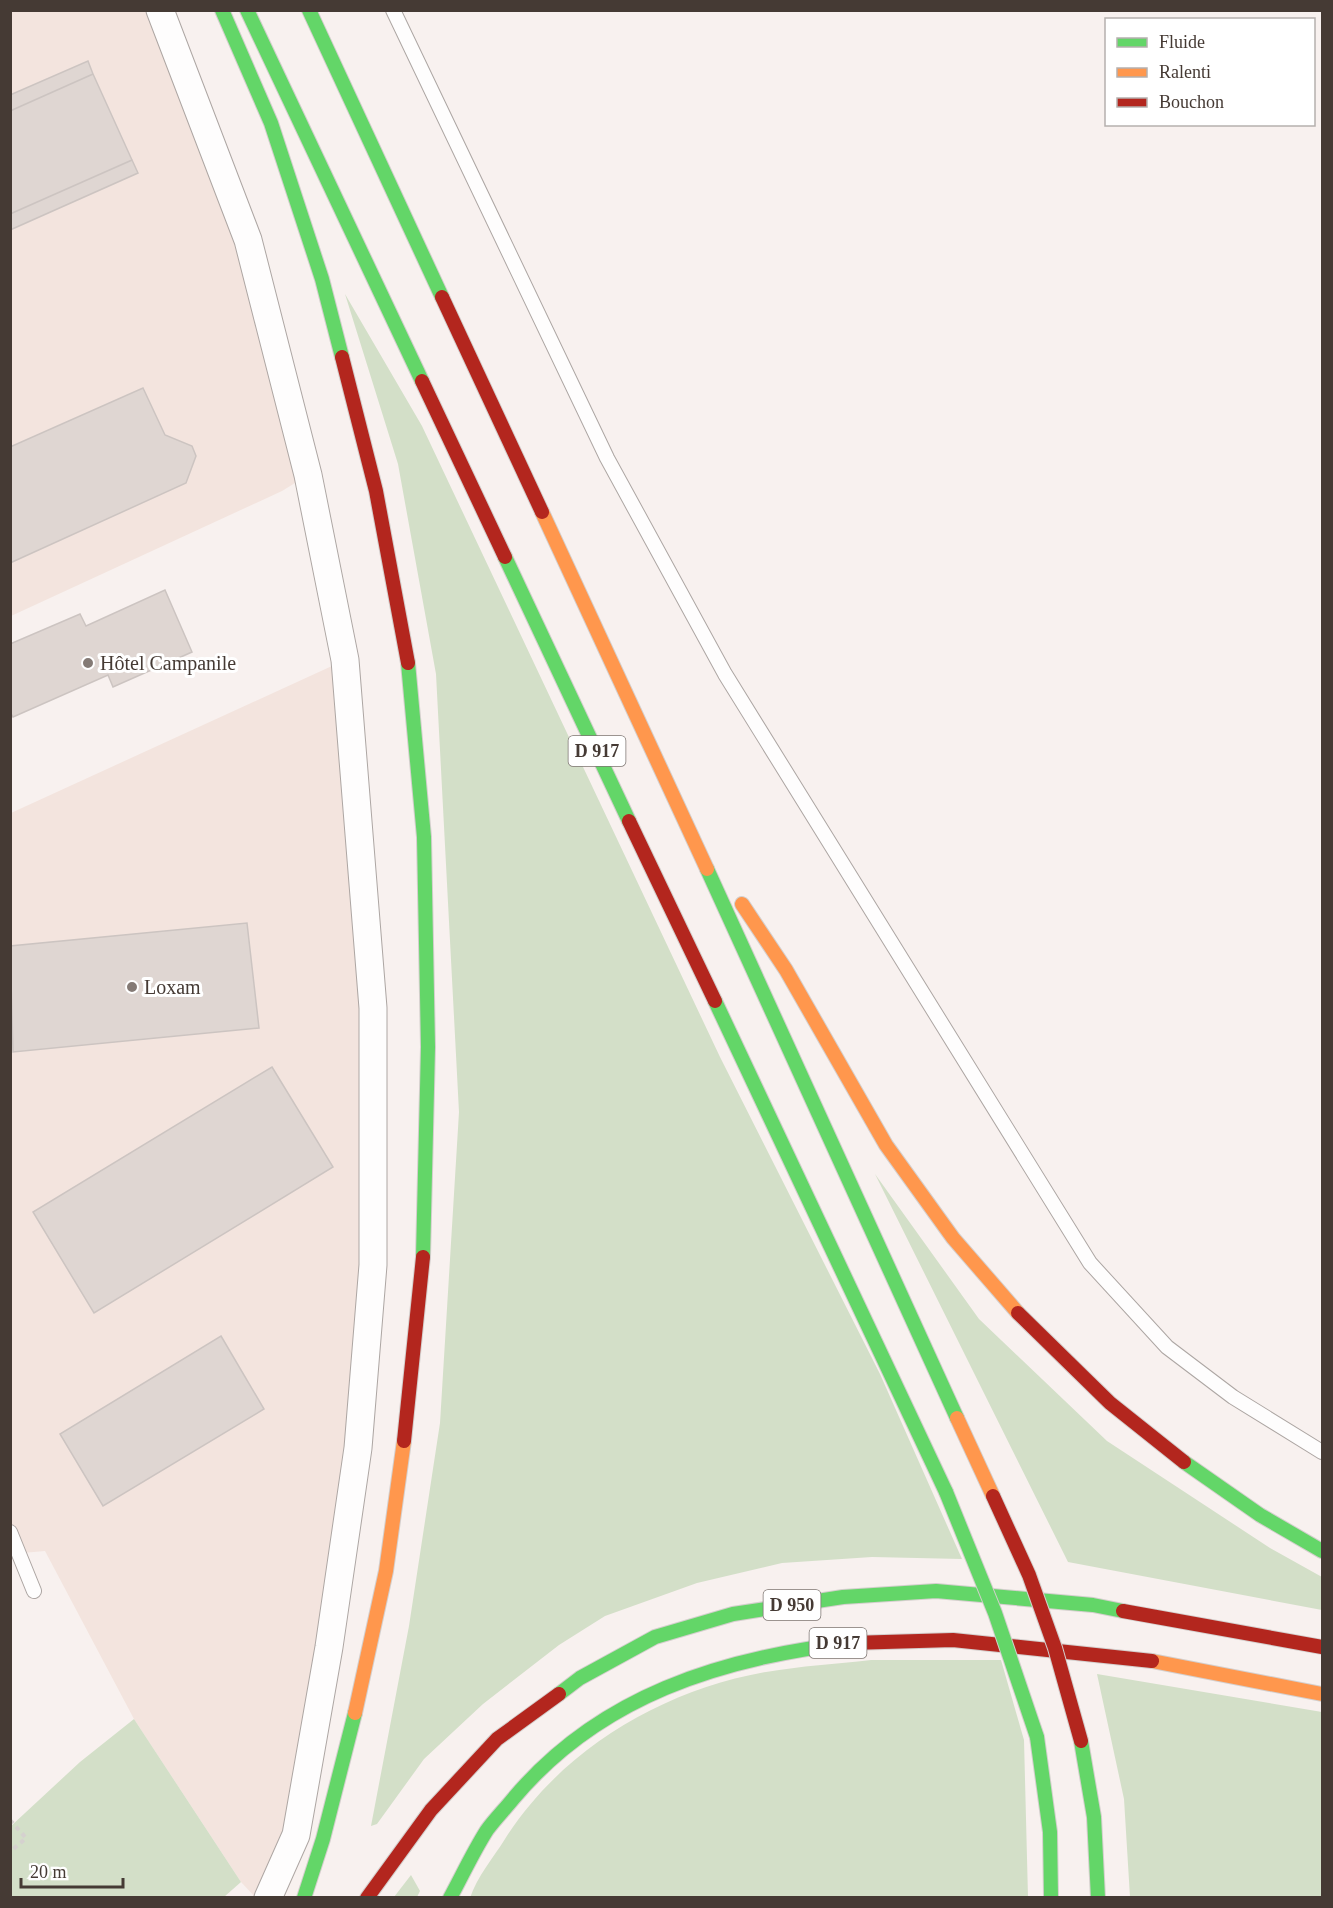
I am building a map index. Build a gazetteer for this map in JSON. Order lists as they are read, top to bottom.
{
  "streets": {
    "highway": ["D 917", "D 950"]
  },
  "places": ["Hôtel Campanile", "Loxam"],
  "legend": ["Fluide", "Ralenti", "Bouchon"],
  "scale_bar": "20 m"
}
